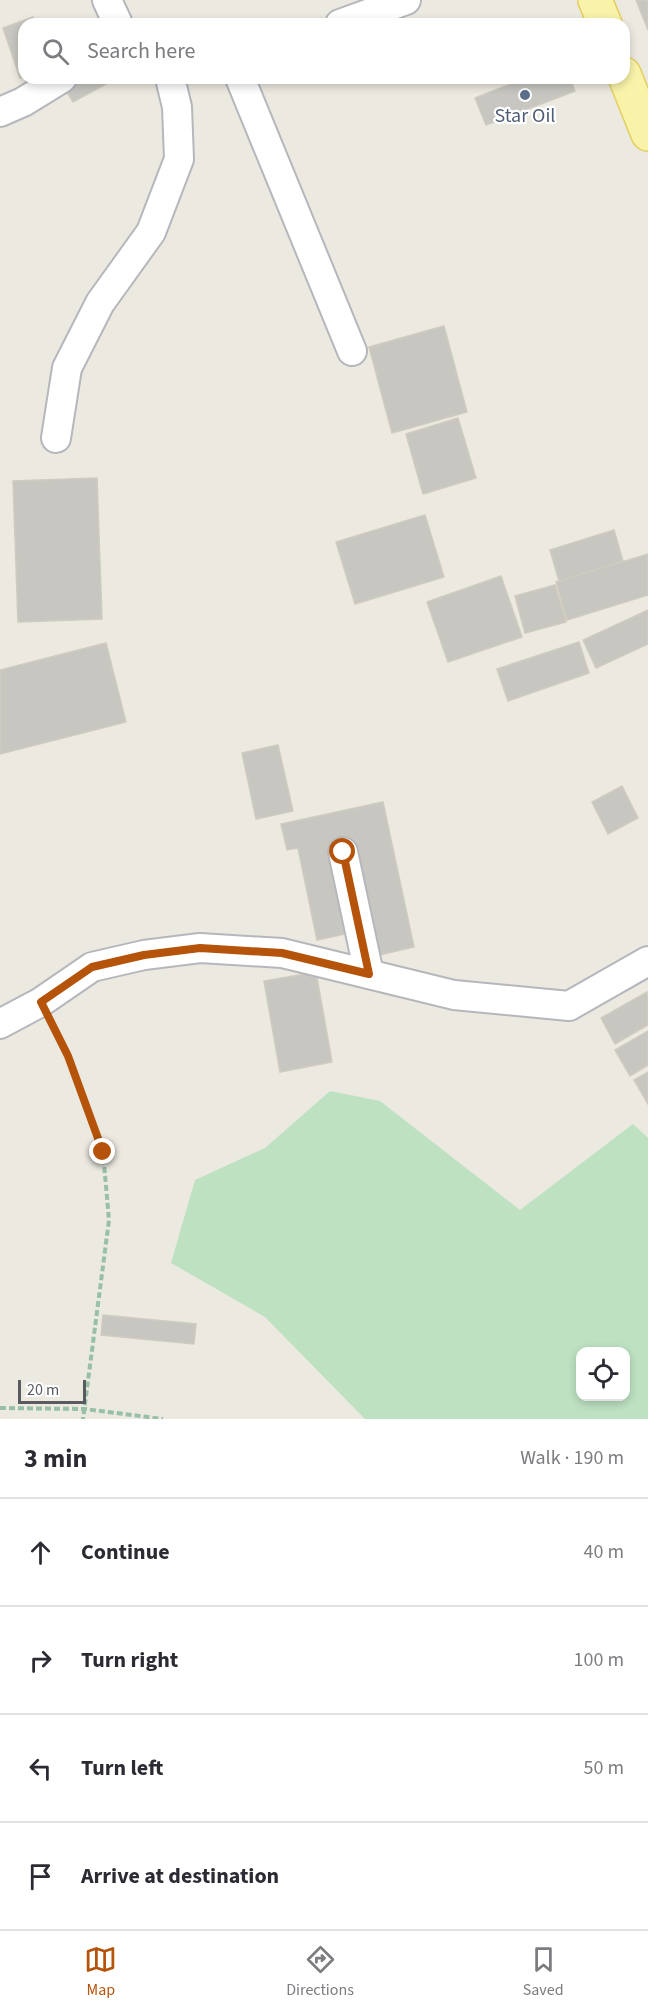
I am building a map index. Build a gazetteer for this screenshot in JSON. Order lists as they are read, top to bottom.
{
  "places": ["Star Oil"],
  "scale_bar": "20 m",
  "page": {
    "search": "Search here",
    "scale": "20 m",
    "heading": ["3 min", "Walk · 190 m"],
    "list": [
      ["Continue", "40 m"],
      ["Turn right", "100 m"],
      ["Turn left", "50 m"],
      "Arrive at destination"
    ],
    "nav": ["Map", "Directions", "Saved"]
  }
}
